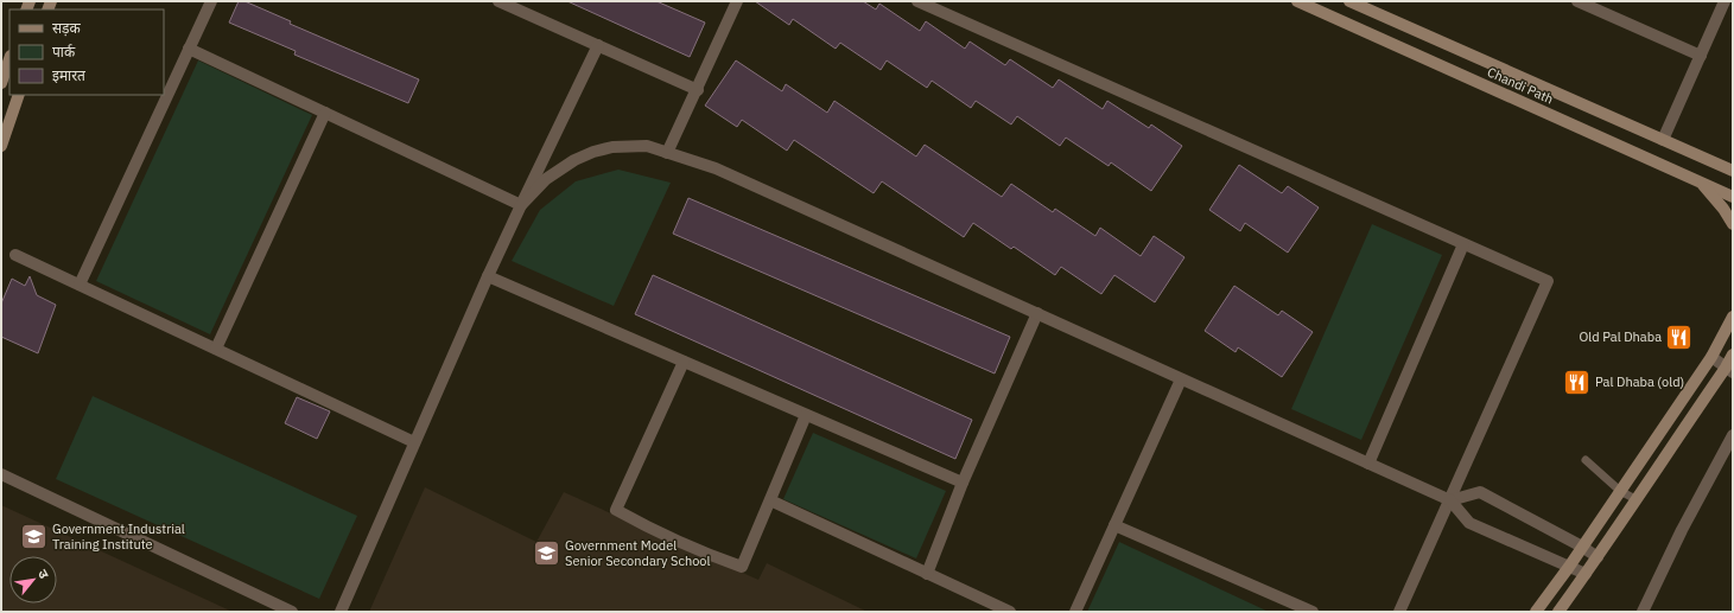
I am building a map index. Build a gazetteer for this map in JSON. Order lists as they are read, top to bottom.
{
  "streets": {
    "main road": ["Chandi Path"]
  },
  "places": {
    "restaurant": ["Old Pal Dhaba", "Pal Dhaba (old)"],
    "school or university": ["Government Industrial Training Institute", "Government Model Senior Secondary School"]
  },
  "legend": ["सड़क", "पार्क", "इमारत"],
  "north": "top right"
}
